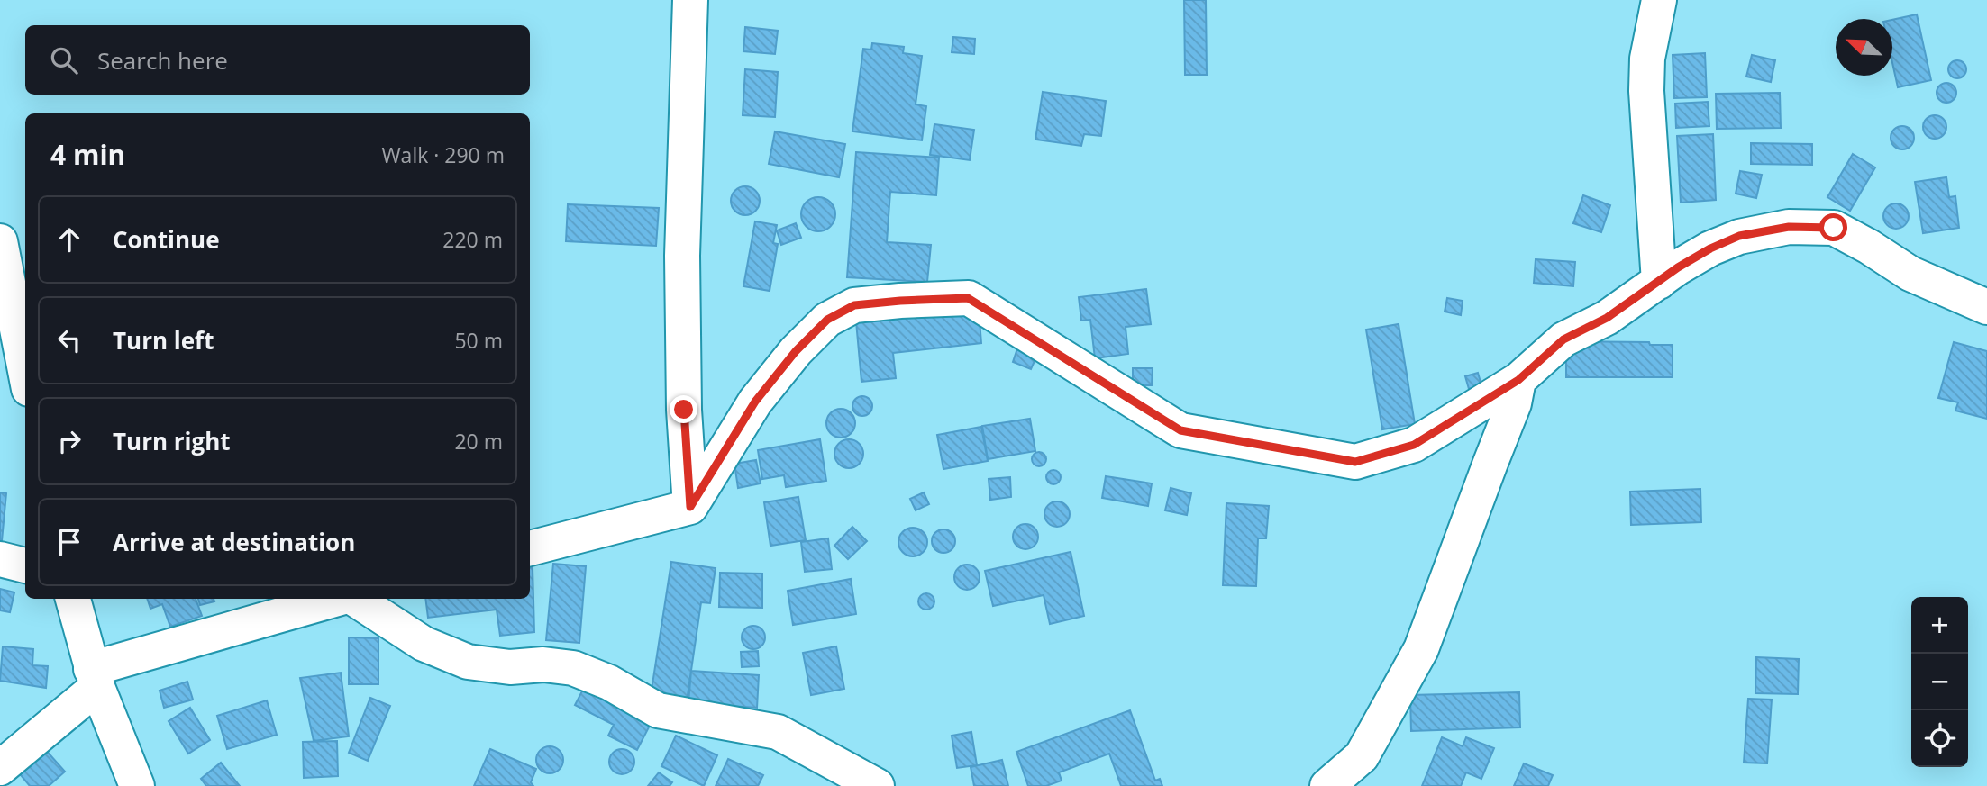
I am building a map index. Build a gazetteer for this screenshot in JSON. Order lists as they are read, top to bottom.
{
  "north": "top left",
  "page": {
    "search": "Search here",
    "heading": ["4 min", "Walk · 290 m"],
    "list": [
      ["Continue", "220 m"],
      ["Turn left", "50 m"],
      ["Turn right", "20 m"],
      "Arrive at destination"
    ],
    "map_buttons": ["+", "−"]
  }
}
